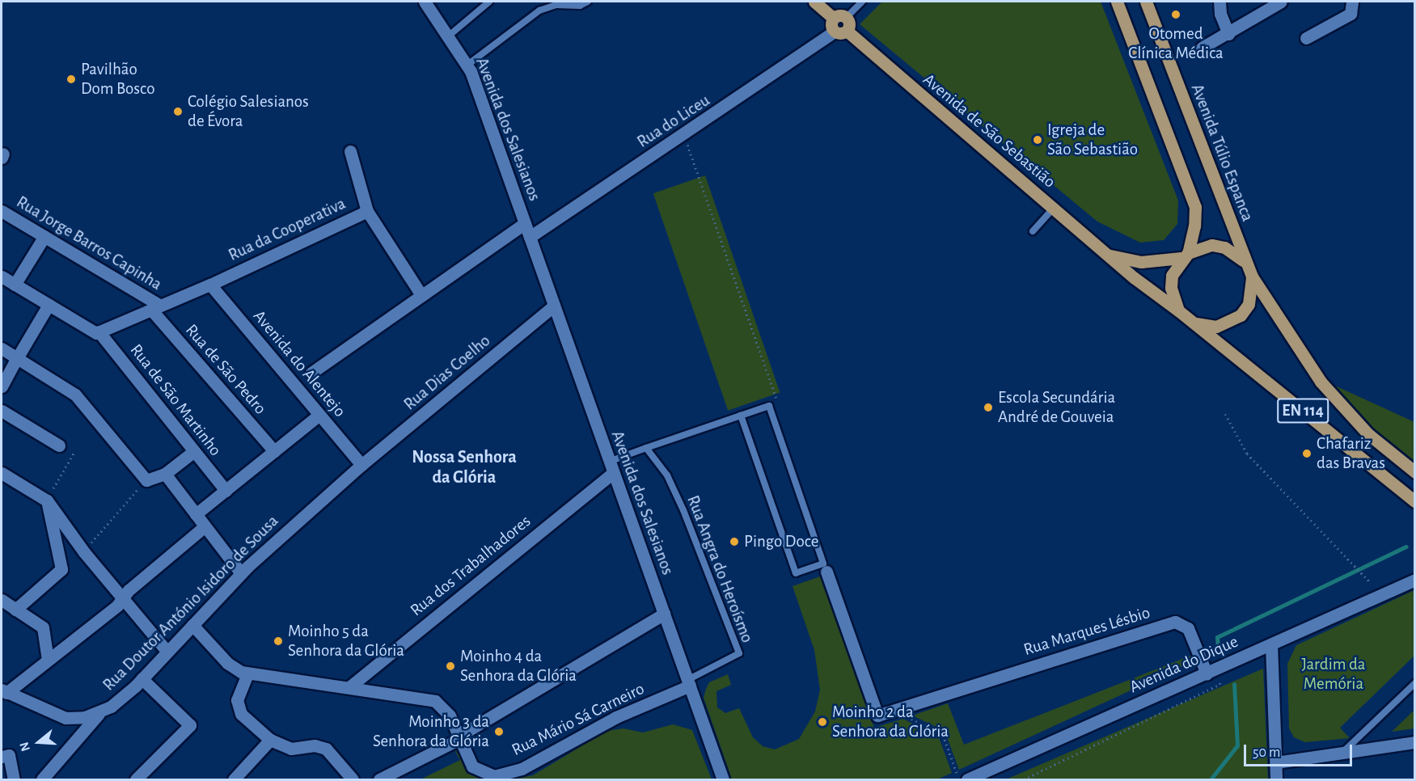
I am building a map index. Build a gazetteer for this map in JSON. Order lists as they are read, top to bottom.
{
  "streets": {
    "main road": ["Avenida de São Sebastião", "Avenida Túlio Espanca", "EN 114"],
    "street": [
      "Rua do Liceu",
      "Avenida dos Salesianos",
      "Rua da Cooperativa",
      "Rua Jorge Barros Capinha",
      "Avenida do Alentejo",
      "Rua de São Pedro",
      "Rua Dias Coelho",
      "Rua de São Martinho",
      "Rua dos Trabalhadores",
      "Rua Doutor António Isidoro de Sousa",
      "Rua Marques Lésbio",
      "Avenida do Dique",
      "Rua Mário Sá Carneiro"
    ],
    "lane": ["Rua Angra do Heroísmo"]
  },
  "crossings": [
    ["Rua do Liceu", "Avenida dos Salesianos"],
    ["Rua do Liceu", "Avenida de São Sebastião"],
    ["Avenida dos Salesianos", "Rua Dias Coelho"],
    ["Avenida dos Salesianos", "Rua dos Trabalhadores"],
    ["Avenida dos Salesianos", "Rua Angra do Heroísmo"],
    ["Avenida dos Salesianos", "Rua Mário Sá Carneiro"],
    ["Avenida de São Sebastião", "Avenida Túlio Espanca"],
    ["Avenida de São Sebastião", "EN 114"],
    ["Avenida Túlio Espanca", "EN 114"],
    ["Rua da Cooperativa", "Rua Jorge Barros Capinha"],
    ["Rua da Cooperativa", "Avenida do Alentejo"],
    ["Rua da Cooperativa", "Rua de São Pedro"],
    ["Rua da Cooperativa", "Rua de São Martinho"],
    ["Rua Jorge Barros Capinha", "Rua de São Pedro"],
    ["Avenida do Alentejo", "Rua Dias Coelho"],
    ["Avenida do Alentejo", "Rua Doutor António Isidoro de Sousa"],
    ["Rua Dias Coelho", "Rua Doutor António Isidoro de Sousa"],
    ["Rua dos Trabalhadores", "Rua Mário Sá Carneiro"],
    ["Rua Angra do Heroísmo", "Rua Mário Sá Carneiro"],
    ["Rua Marques Lésbio", "Avenida do Dique"]
  ],
  "districts": ["Nossa Senhora da Glória"],
  "parks": ["Jardim da Memória"],
  "places": [
    "Otomed Clínica Médica",
    "Pavilhão Dom Bosco",
    "Colégio Salesianos de Évora",
    "Igreja de São Sebastião",
    "Escola Secundária André de Gouveia",
    "Chafariz das Bravas",
    "Pingo Doce",
    "Moinho 5 da Senhora da Glória",
    "Moinho 4 da Senhora da Glória",
    "Moinho 2 da Senhora da Glória",
    "Moinho 3 da Senhora da Glória"
  ],
  "scale_bar": "50 m",
  "north": "left"
}
